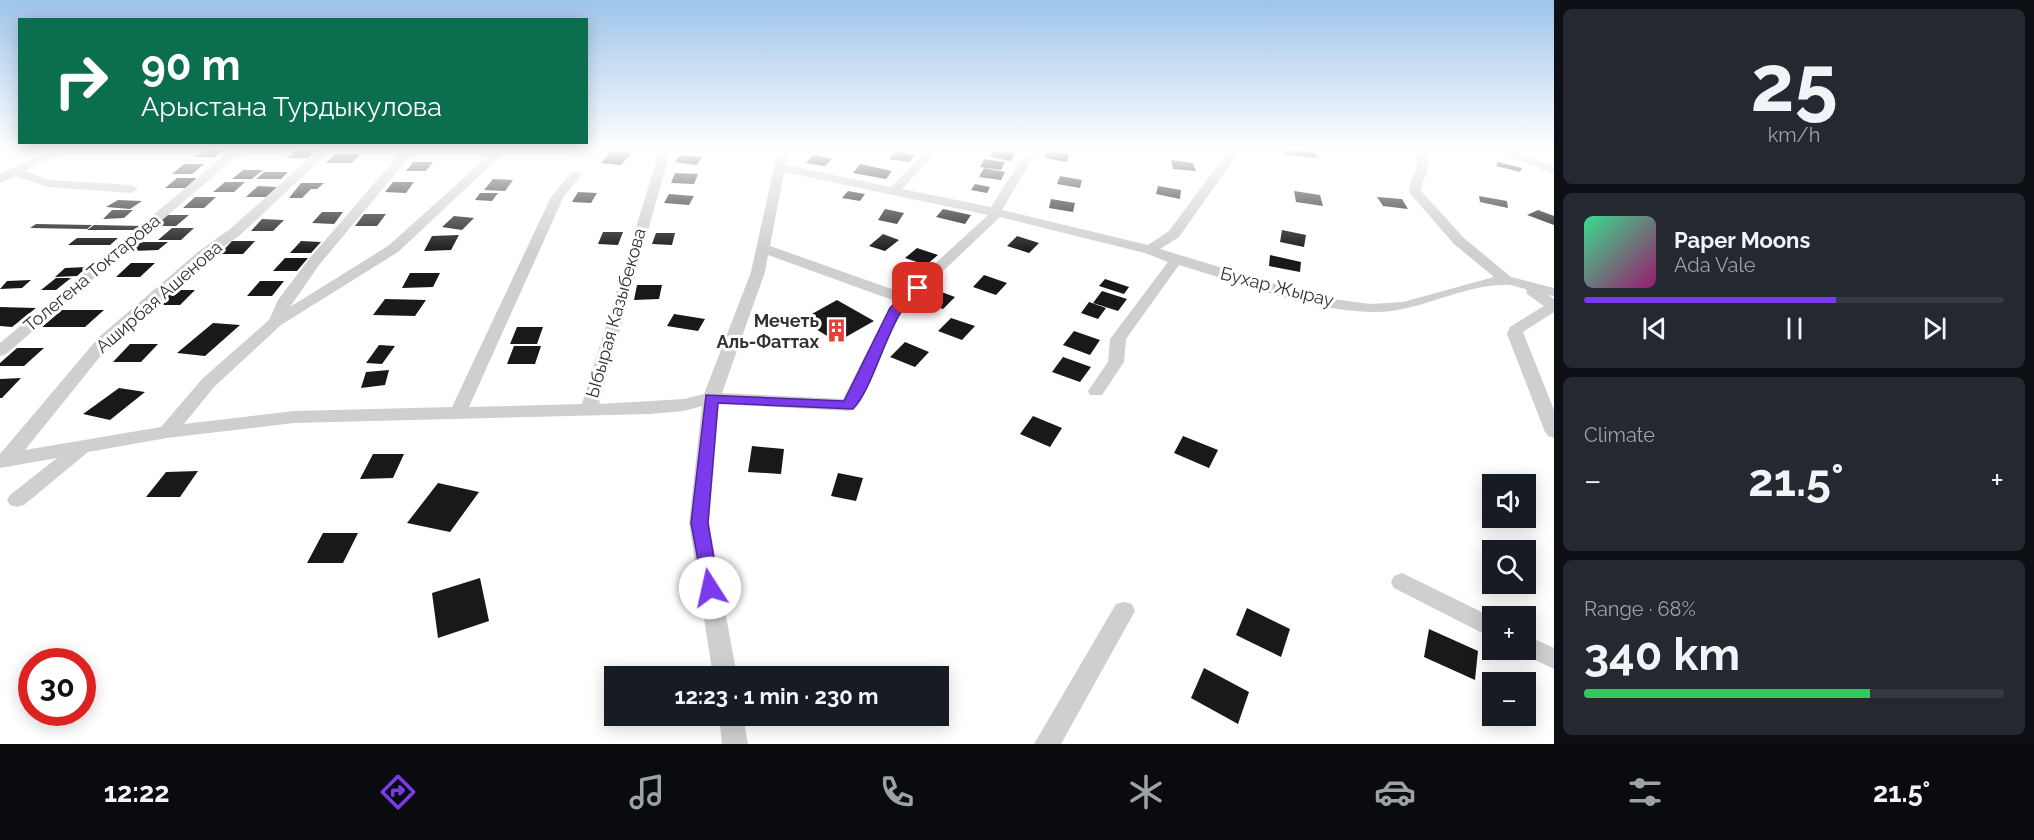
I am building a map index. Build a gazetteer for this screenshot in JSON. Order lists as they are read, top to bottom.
{
  "streets": {
    "street": [
      "Толегена Токтарова",
      "Бухар Жырау",
      "Аширбая Ашенова",
      "Ыбырая Казыбекова"
    ]
  },
  "places": {
    "building": ["Мечеть Аль-Фаттах"]
  },
  "page": {
    "tile": [
      ["25", "km/h"],
      "Climate",
      ["Range · 68%", "340 km"]
    ],
    "turn": ["90 m", "Арыстана Турдыкулова"],
    "song": ["Paper Moons", "Ada Vale"],
    "heat": ["−", "21.5°", "+"],
    "map_buttons": ["+", "−"],
    "limit": "30",
    "trip": "12:23 · 1 min · 230 m",
    "tabs": ["12:22", "21.5°"]
  }
}
